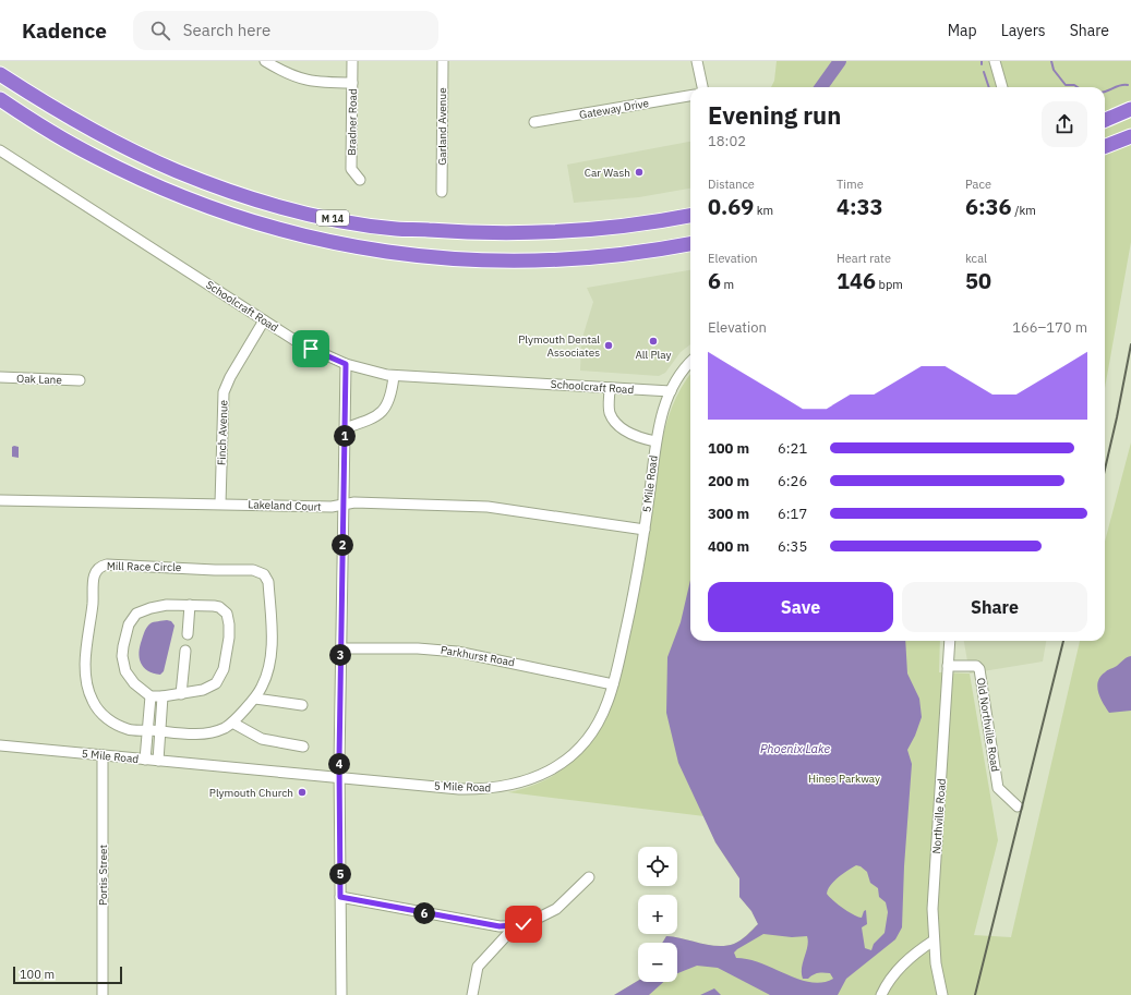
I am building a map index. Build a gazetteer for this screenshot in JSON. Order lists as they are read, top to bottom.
{
  "streets": {
    "highway": ["M 14"],
    "street": [
      "Gateway Drive",
      "Bradner Road",
      "Garland Avenue",
      "Schoolcraft Road",
      "Oak Lane",
      "Finch Avenue",
      "5 Mile Road",
      "Lakeland Court",
      "Mill Race Circle",
      "Parkhurst Road",
      "Old Northville Road",
      "Northville Road",
      "Portis Street"
    ]
  },
  "crossings": [
    ["Schoolcraft Road", "Finch Avenue"],
    ["Schoolcraft Road", "5 Mile Road"],
    ["Finch Avenue", "Lakeland Court"],
    ["5 Mile Road", "Lakeland Court"],
    ["5 Mile Road", "Parkhurst Road"],
    ["5 Mile Road", "Portis Street"],
    ["Old Northville Road", "Northville Road"]
  ],
  "water": ["Phoenix Lake"],
  "parks": ["Hines Parkway"],
  "places": [
    "Car Wash",
    "All Play",
    "Plymouth Dental Associates",
    "Plymouth Church"
  ],
  "scale_bar": "100 m",
  "page": {
    "header": "Kadence",
    "search": "Search here",
    "nav": ["Map", "Layers", "Share"],
    "heading": ["Evening run", "18:02"],
    "stats": [
      ["Distance", "0.69 km"],
      ["Time", "4:33"],
      ["Pace", "6:36 /km"],
      ["Elevation", "6 m"],
      ["Heart rate", "146 bpm"],
      ["kcal", "50"]
    ],
    "chart": ["Elevation", "166–170 m"],
    "pins": [
      "1",
      "2",
      "3",
      "4",
      "5",
      "6"
    ],
    "list": [
      {
        "name": "100 m",
        "note": "6:21"
      },
      {
        "name": "200 m",
        "note": "6:26"
      },
      {
        "name": "300 m",
        "note": "6:17"
      },
      {
        "name": "400 m",
        "note": "6:35"
      }
    ],
    "buttons": ["Save", "Share"],
    "map_buttons": ["+", "−"],
    "scale": "100 m"
  }
}
